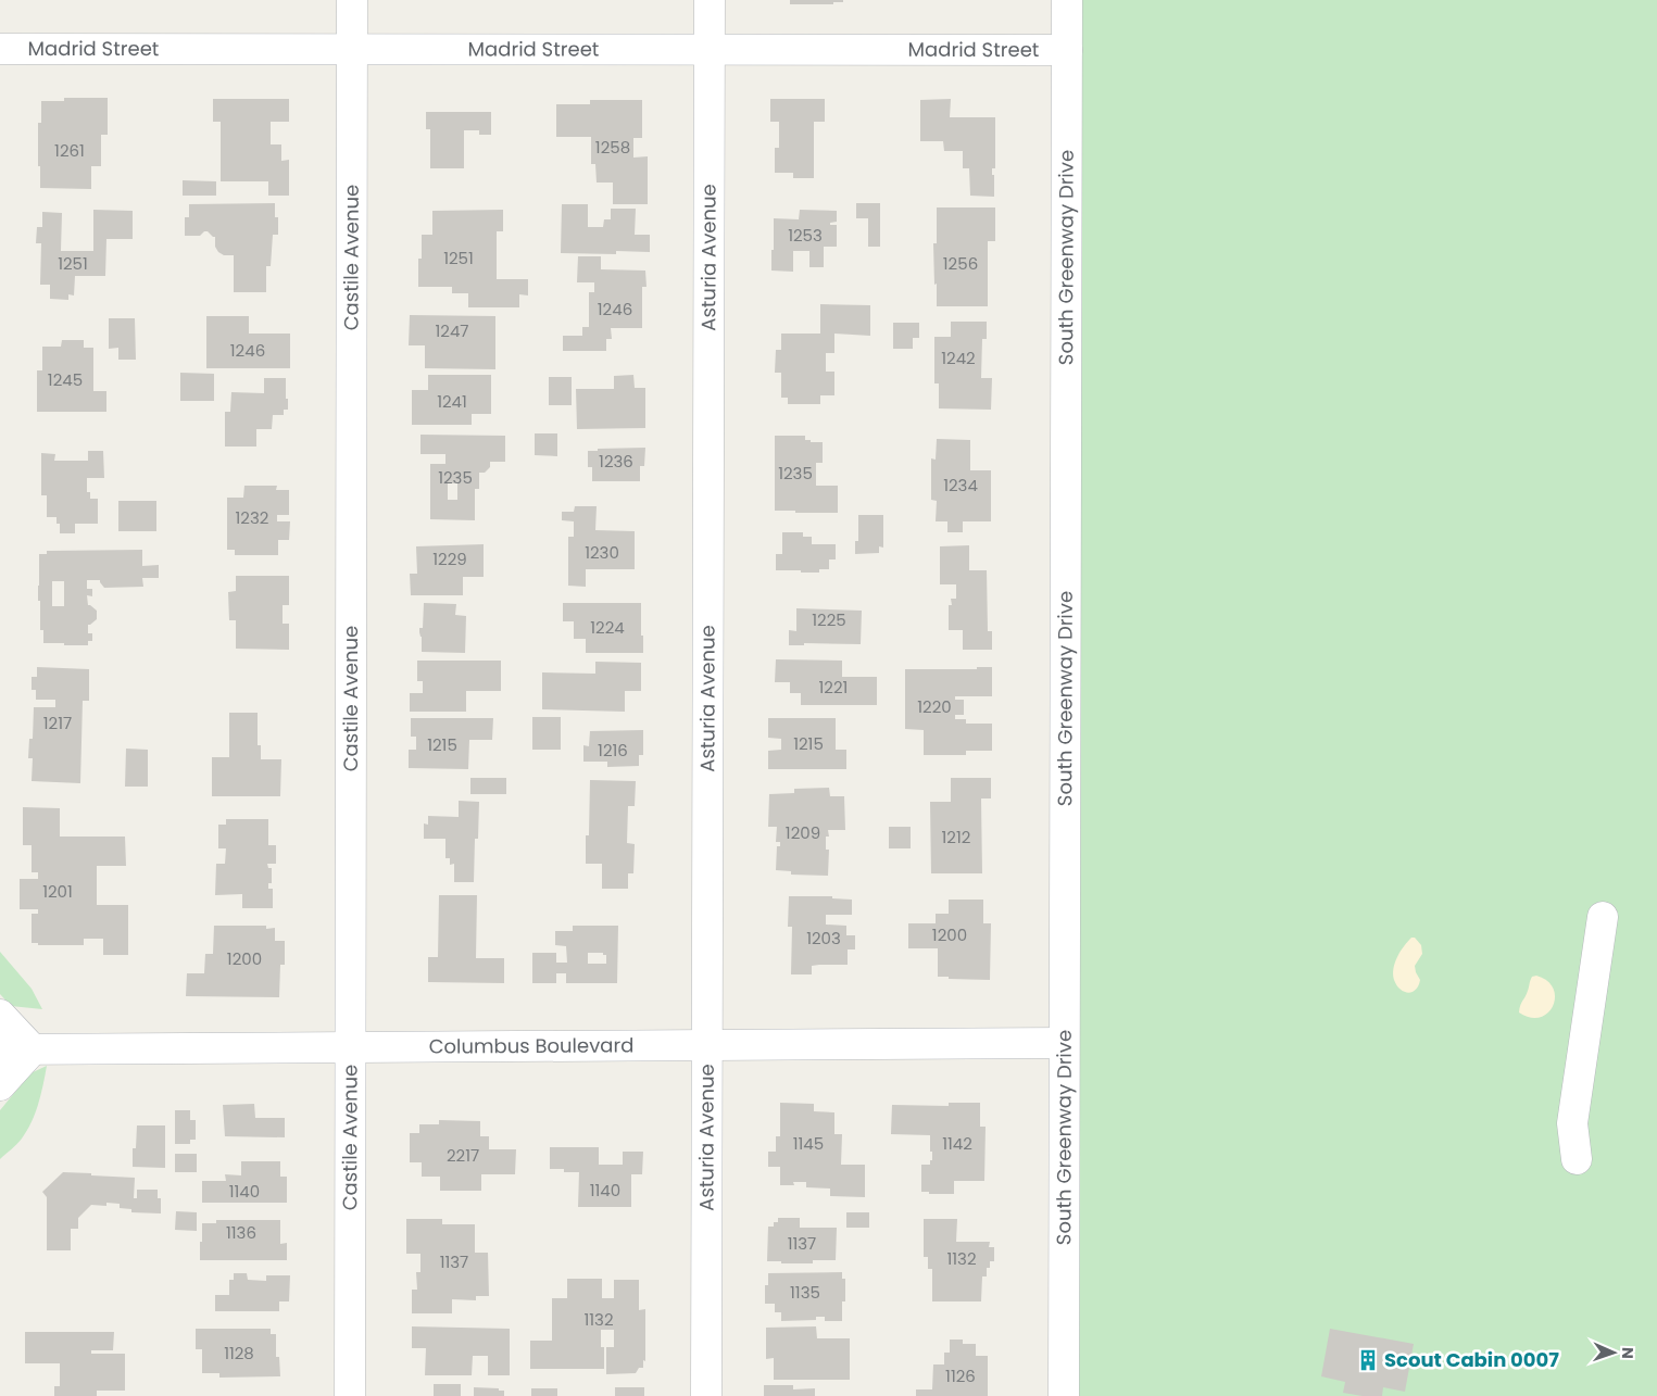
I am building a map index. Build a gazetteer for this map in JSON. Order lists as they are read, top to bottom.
{
  "streets": {
    "street": [
      "Madrid Street",
      "Castile Avenue",
      "Asturia Avenue",
      "South Greenway Drive",
      "Columbus Boulevard"
    ]
  },
  "crossings": [
    ["Madrid Street", "Castile Avenue"],
    ["Madrid Street", "Asturia Avenue"],
    ["Madrid Street", "South Greenway Drive"],
    ["Castile Avenue", "Columbus Boulevard"],
    ["Asturia Avenue", "Columbus Boulevard"],
    ["South Greenway Drive", "Columbus Boulevard"]
  ],
  "places": {
    "building": ["Scout Cabin 0007"]
  },
  "house_numbers": [
    "1258",
    "1261",
    "1253",
    "1251",
    "1251",
    "1256",
    "1246",
    "1247",
    "1246",
    "1242",
    "1245",
    "1241",
    "1236",
    "1235",
    "1235",
    "1234",
    "1232",
    "1230",
    "1229",
    "1225",
    "1224",
    "1221",
    "1220",
    "1217",
    "1215",
    "1215",
    "1216",
    "1209",
    "1212",
    "1201",
    "1200",
    "1203",
    "1200",
    "1145",
    "1142",
    "2217",
    "1140",
    "1140",
    "1136",
    "1137",
    "1132",
    "1137",
    "1135",
    "1132",
    "1128",
    "1126"
  ],
  "north": "right"
}
